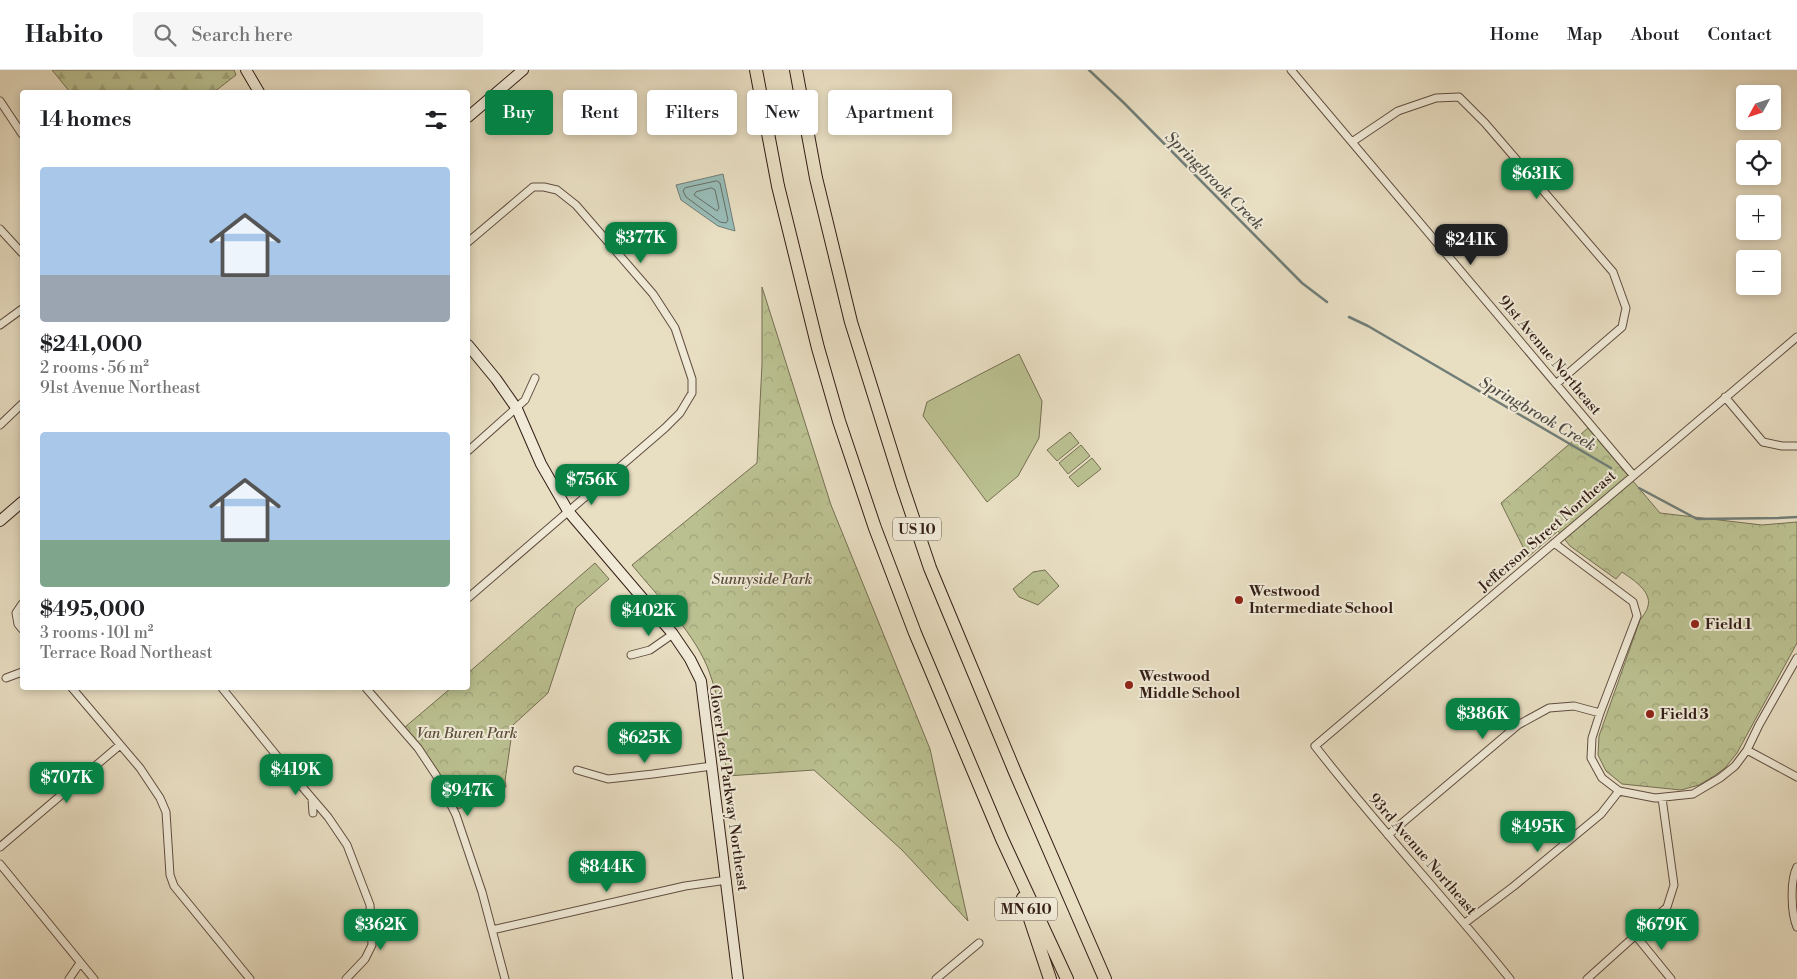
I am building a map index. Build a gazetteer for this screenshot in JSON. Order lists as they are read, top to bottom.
{
  "streets": {
    "highway": ["US 10", "MN 610"],
    "street": [
      "91st Avenue Northeast",
      "Jefferson Street Northeast",
      "Clover Leaf Parkway Northeast",
      "93rd Avenue Northeast"
    ]
  },
  "crossings": [
    ["91st Avenue Northeast", "Jefferson Street Northeast"],
    ["US 10", "MN 610"],
    ["Jefferson Street Northeast", "93rd Avenue Northeast"]
  ],
  "water": ["Springbrook Creek"],
  "parks": ["Sunnyside Park", "Van Buren Park"],
  "places": [
    "Westwood Intermediate School",
    "Field 1",
    "Westwood Middle School",
    "Field 3"
  ],
  "north": "bottom left",
  "page": {
    "header": "Habito",
    "search": "Search here",
    "nav": [
      "Home",
      "Map",
      "About",
      "Contact"
    ],
    "map_buttons": ["+", "−"],
    "chip": [
      "Buy",
      "Rent",
      "Filters",
      "New",
      "Apartment"
    ],
    "heading": "14 homes",
    "list": [
      {
        "name": "$241,000",
        "note": "2 rooms · 56 m² · 91st Avenue Northeast"
      },
      {
        "name": "$495,000",
        "note": "3 rooms · 101 m² · Terrace Road Northeast"
      }
    ],
    "price": [
      "$631K",
      "$377K",
      "$241K",
      "$756K",
      "$402K",
      "$386K",
      "$625K",
      "$419K",
      "$707K",
      "$947K",
      "$495K",
      "$844K",
      "$362K",
      "$679K"
    ]
  }
}
